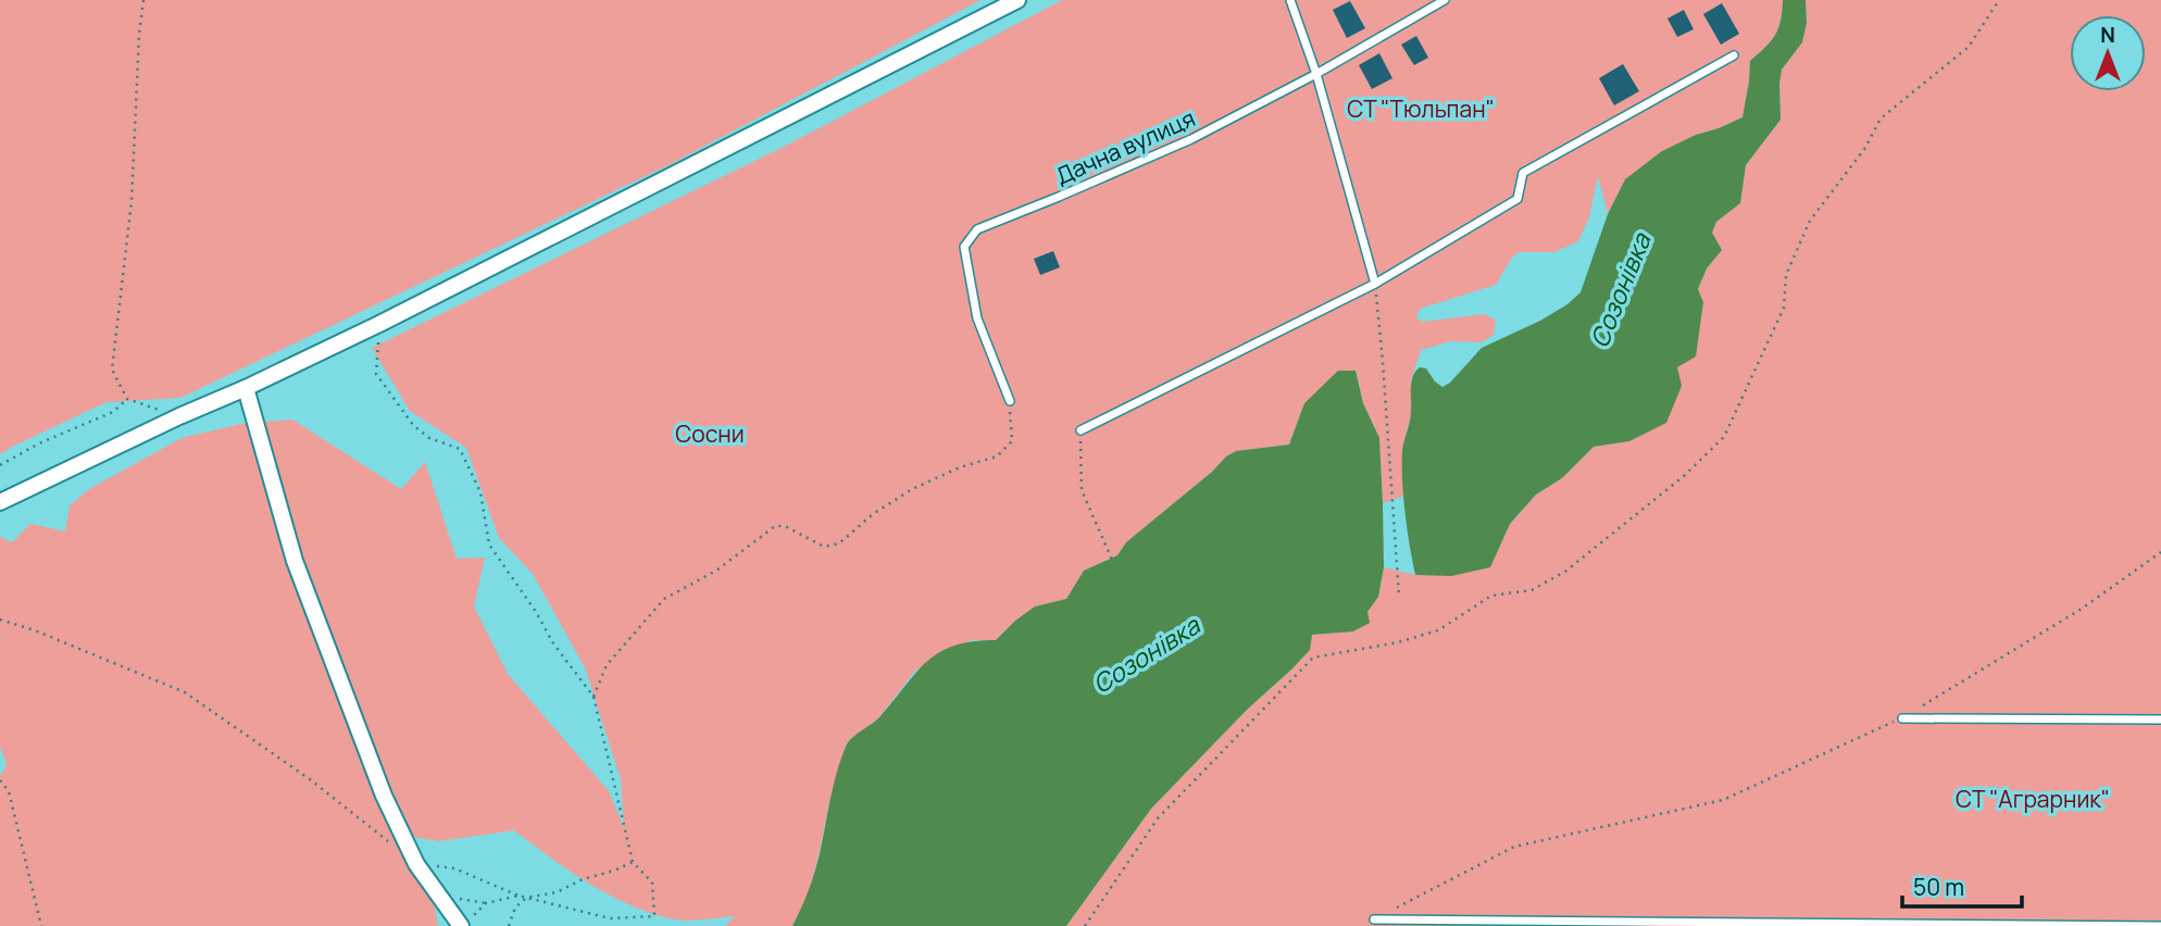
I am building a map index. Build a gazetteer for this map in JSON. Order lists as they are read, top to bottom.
{
  "streets": {
    "lane": ["Дачна вулиця"]
  },
  "water": ["Созонівка"],
  "parks": ["СТ \"Тюльпан\"", "Сосни", "СТ \"Аграрник\""],
  "scale_bar": "50 m",
  "north": "top"
}
